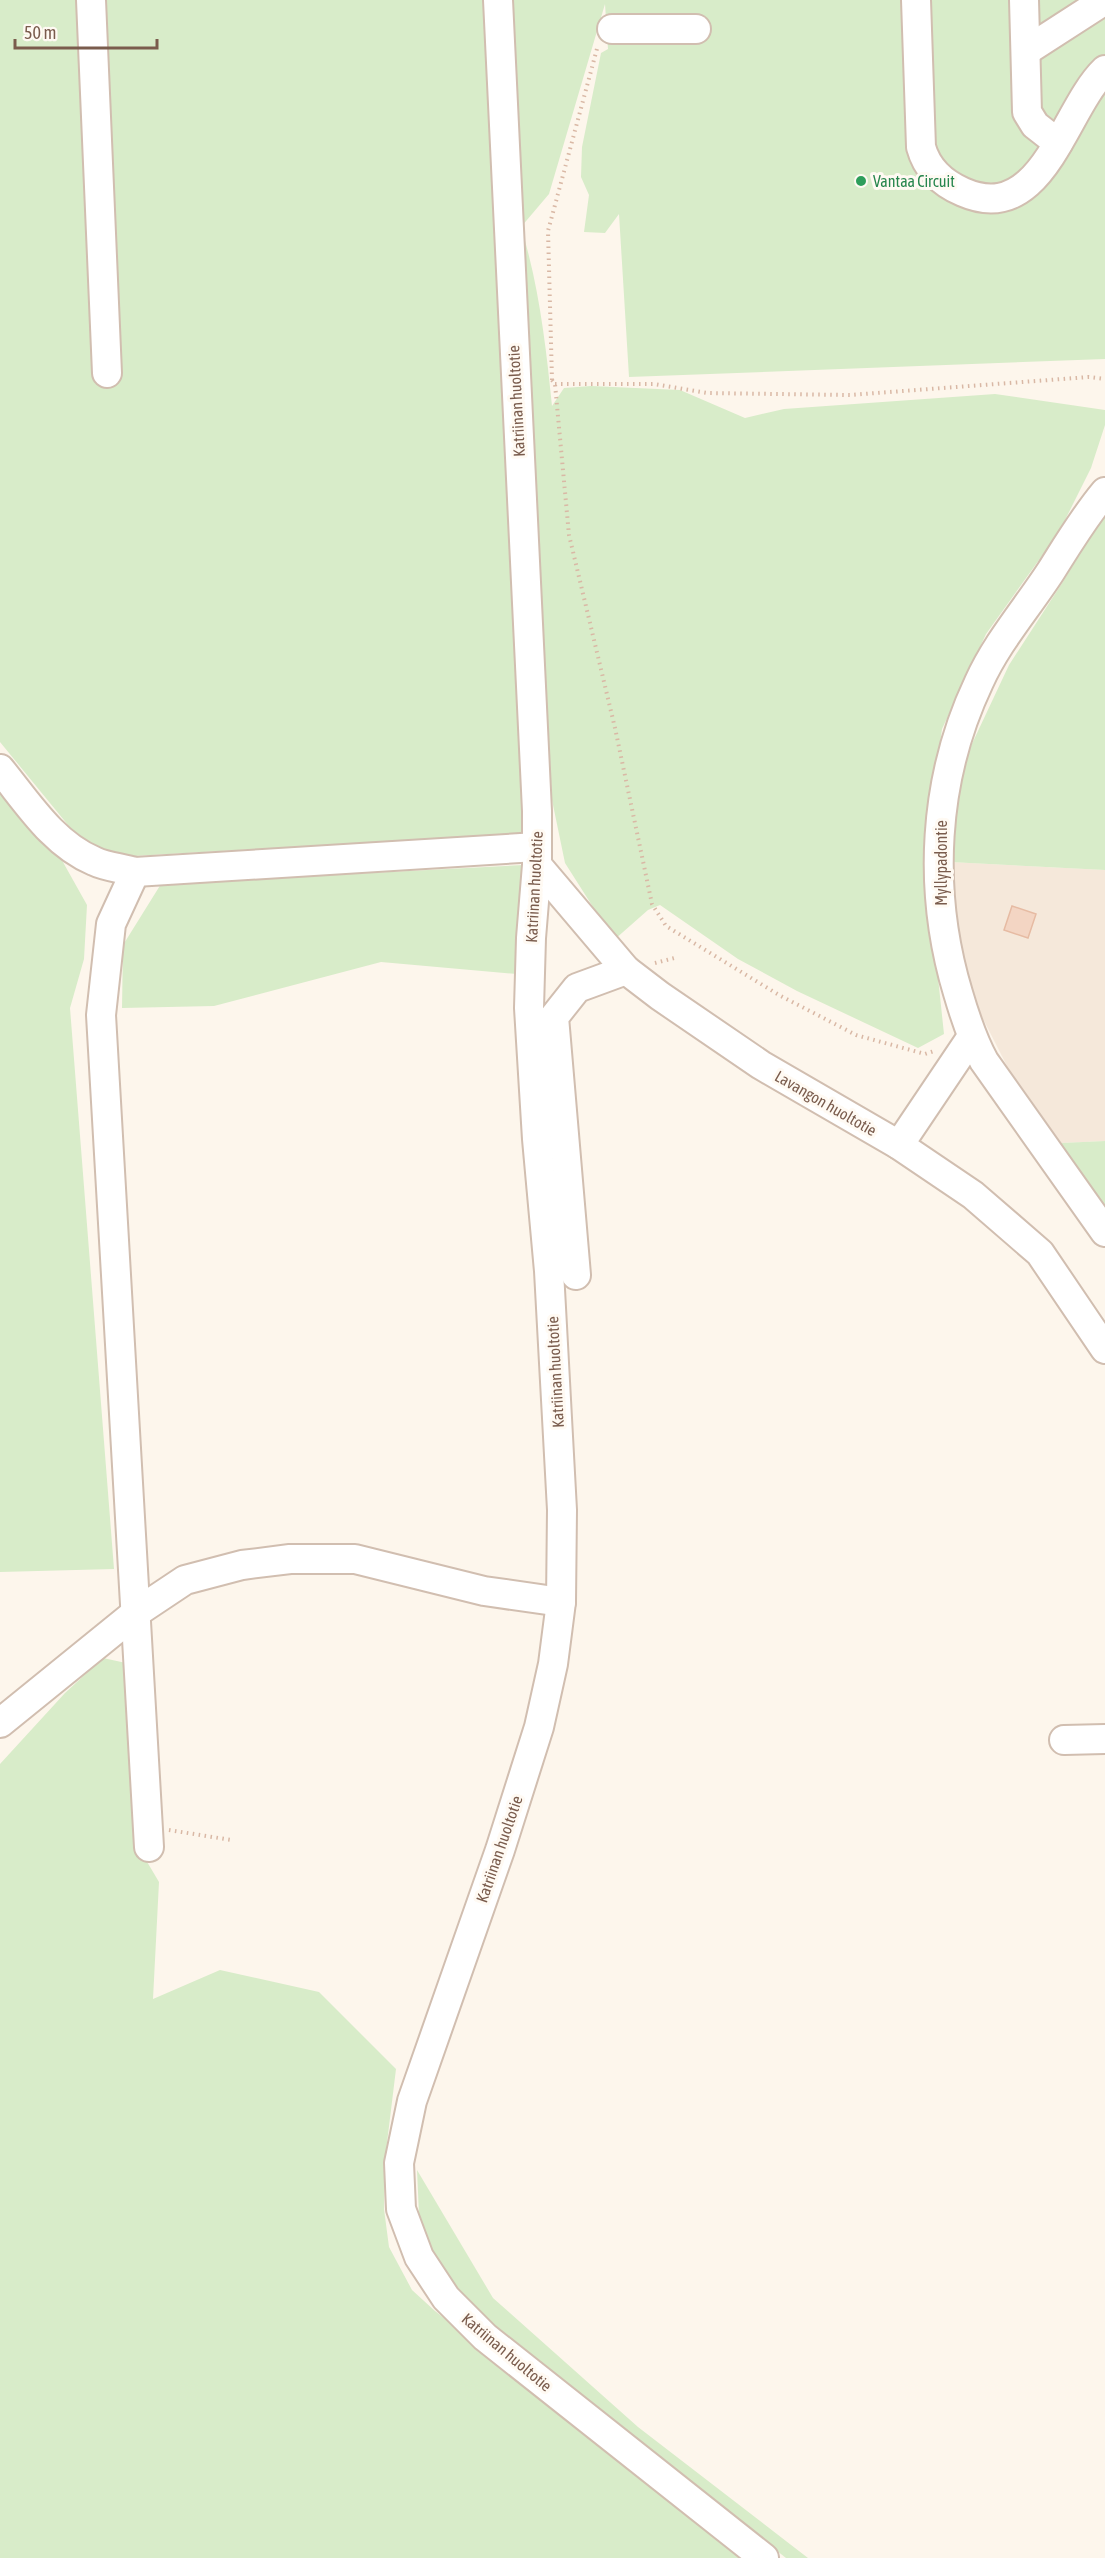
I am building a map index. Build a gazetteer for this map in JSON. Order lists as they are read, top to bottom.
{
  "streets": {
    "street": ["Katriinan huoltotie", "Myllypadontie", "Lavangon huoltotie"]
  },
  "crossings": [
    ["Katriinan huoltotie", "Lavangon huoltotie"]
  ],
  "places": ["Vantaa Circuit"],
  "scale_bar": "50 m"
}
